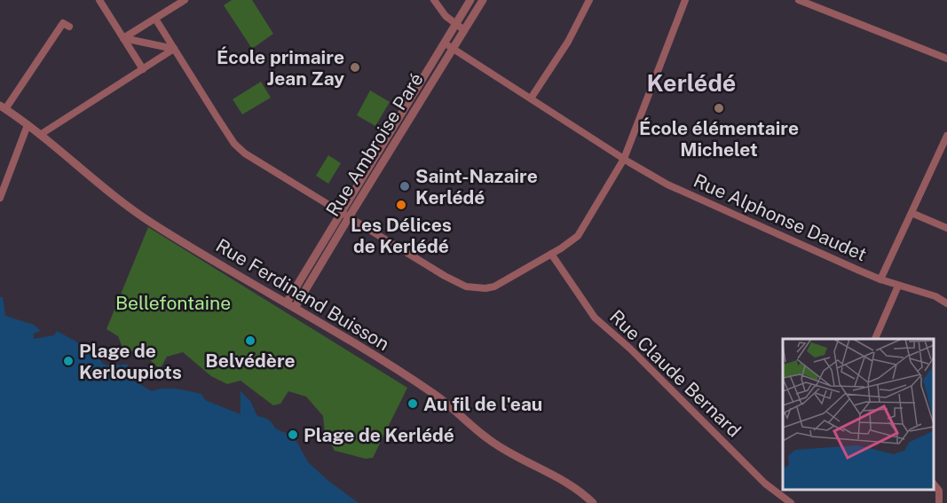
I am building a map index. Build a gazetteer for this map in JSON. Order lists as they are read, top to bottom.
{
  "streets": {
    "street": [
      "Rue Ambroise Paré",
      "Rue Alphonse Daudet",
      "Rue Ferdinand Buisson",
      "Rue Claude Bernard"
    ]
  },
  "crossings": [
    ["Rue Ambroise Paré", "Rue Alphonse Daudet"],
    ["Rue Ambroise Paré", "Rue Ferdinand Buisson"]
  ],
  "districts": ["Kerlédé"],
  "parks": ["Bellefontaine"],
  "places": [
    "École primaire Jean Zay",
    "École élémentaire Michelet",
    "Saint-Nazaire Kerlédé",
    "Les Délices de Kerlédé",
    "Belvédère",
    "Plage de Kerloupiots",
    "Au fil de l'eau",
    "Plage de Kerlédé"
  ]
}
